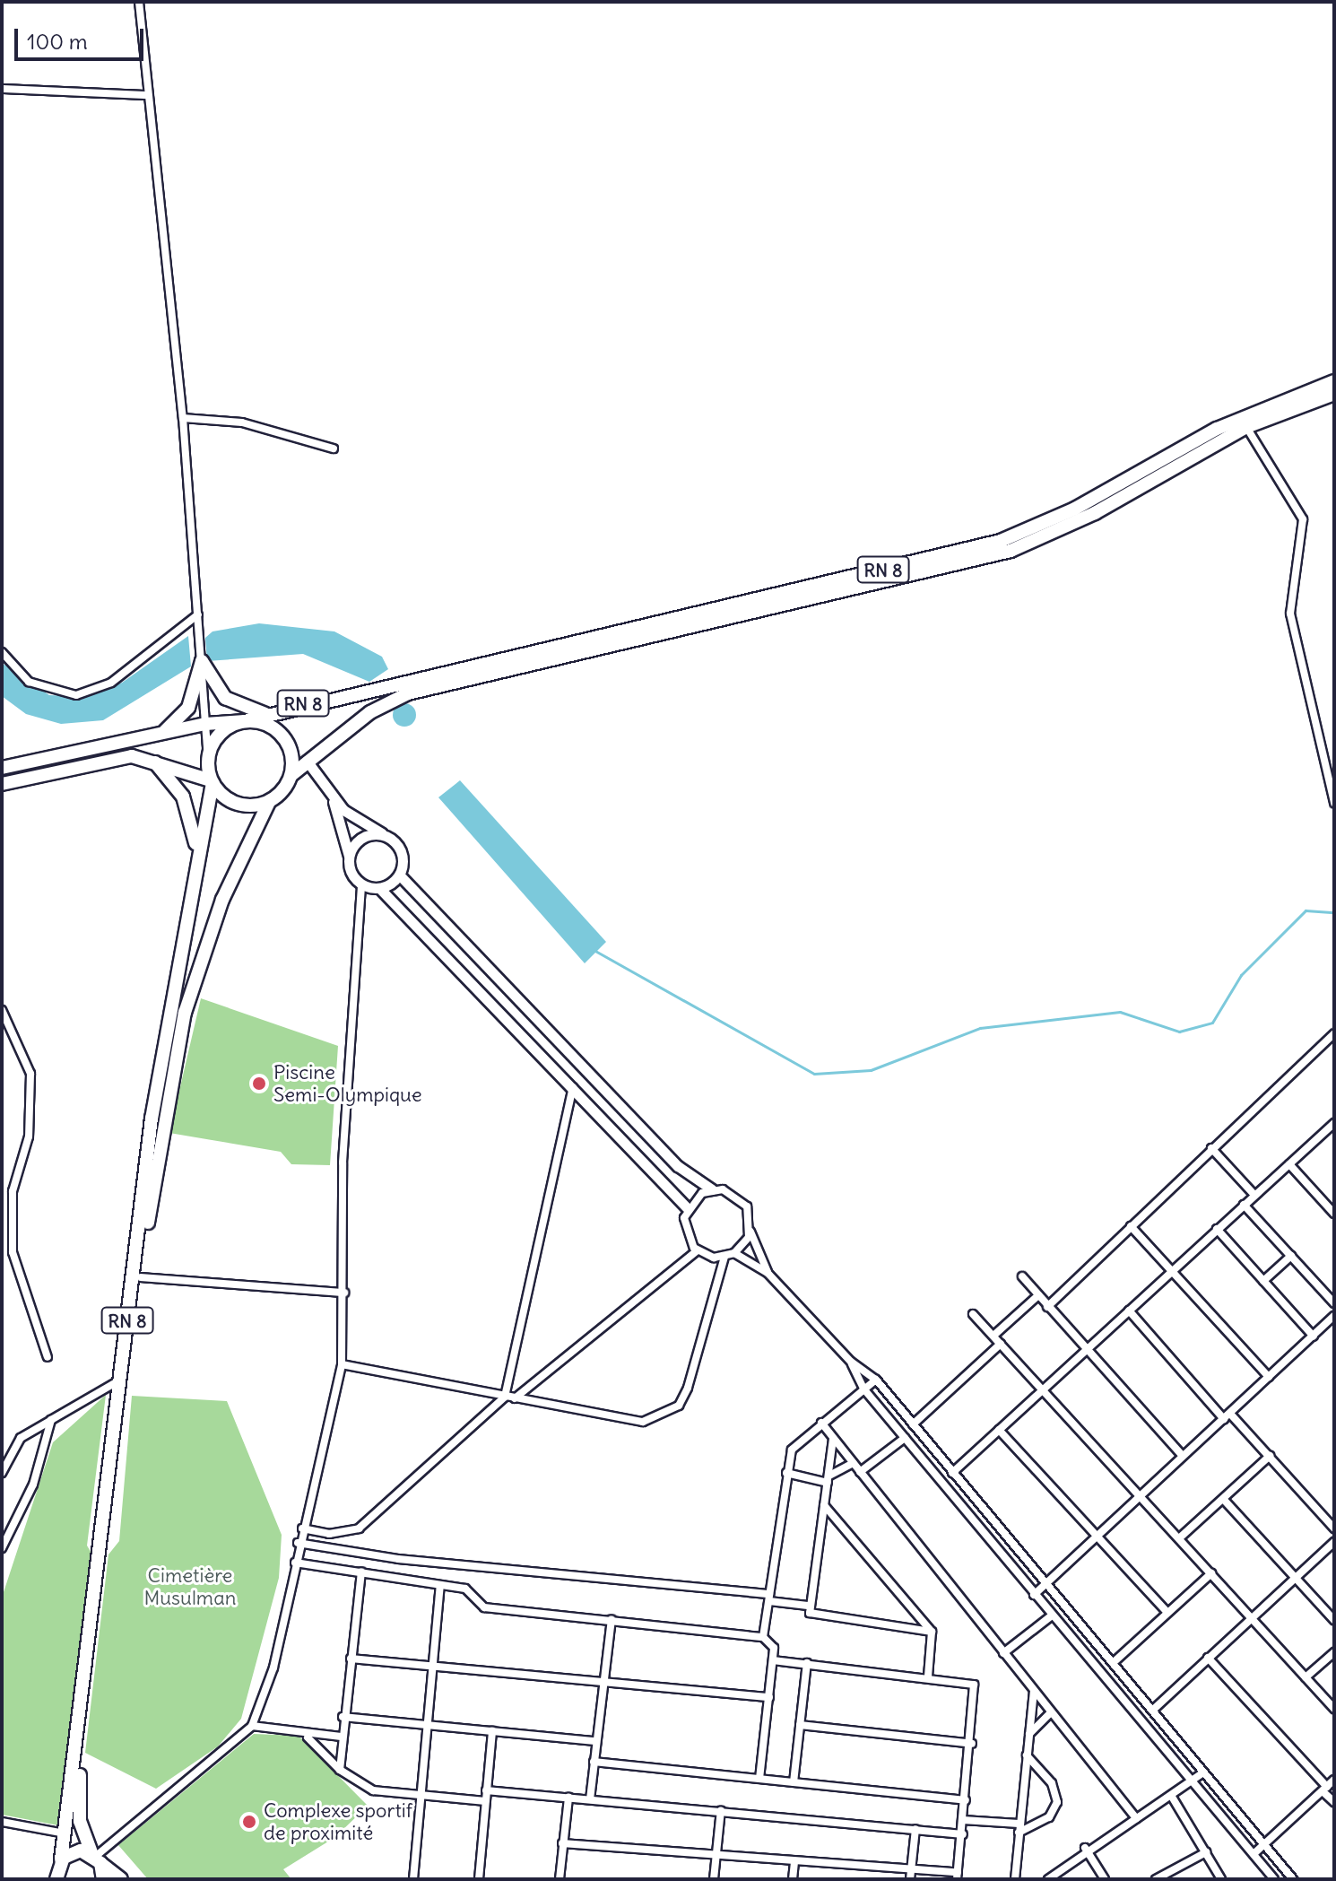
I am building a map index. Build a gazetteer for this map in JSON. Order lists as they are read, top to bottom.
{
  "streets": {
    "main road": ["RN 8"]
  },
  "parks": ["Cimetière Musulman"],
  "places": ["Piscine Semi-Olympique", "Complexe sportif de proximité"],
  "scale_bar": "100 m"
}
